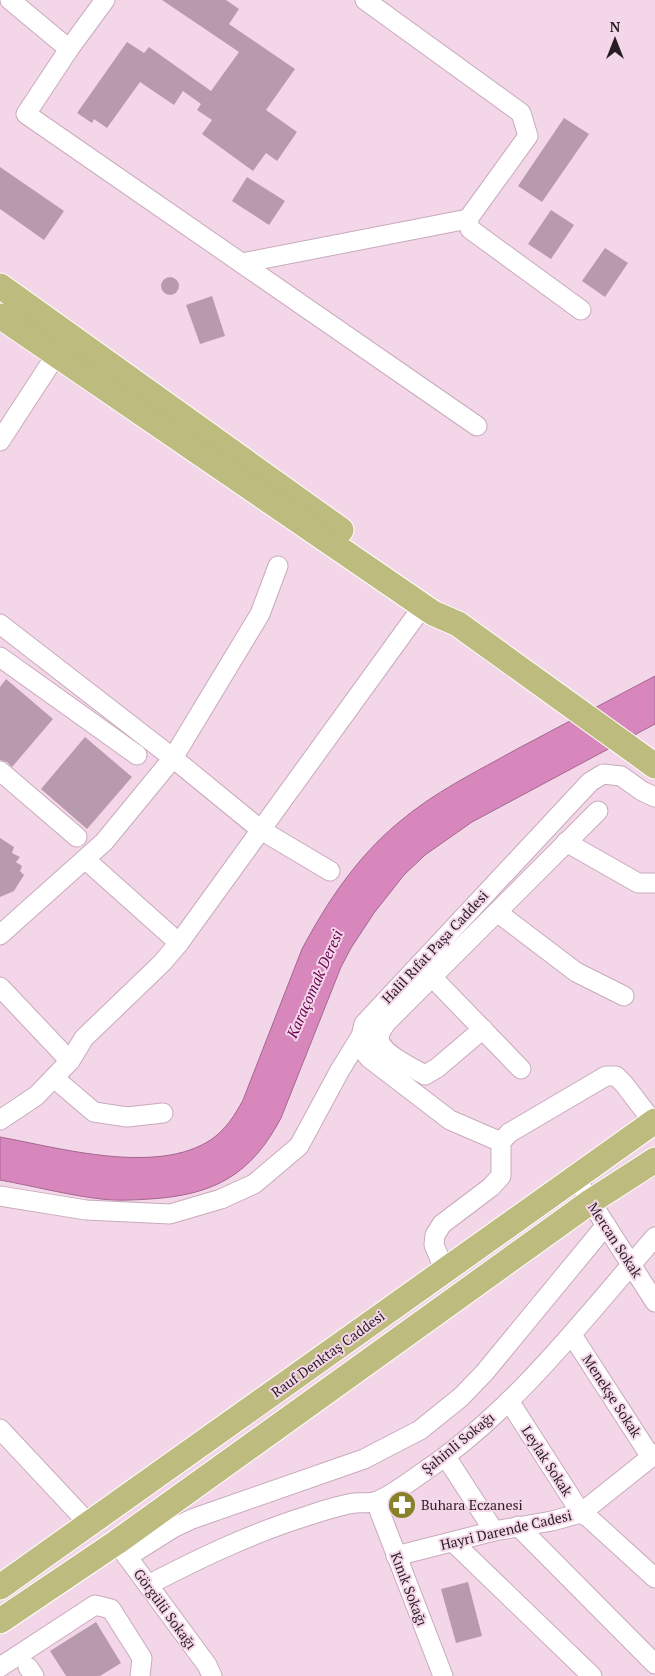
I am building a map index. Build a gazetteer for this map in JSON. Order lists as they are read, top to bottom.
{
  "streets": {
    "main road": ["Rauf Denktaş Caddesi"],
    "street": [
      "Halil Rıfat Paşa Caddesi",
      "Mercan Sokak",
      "Menekşe Sokak",
      "Şahinli Sokağı",
      "Leylak Sokak",
      "Hayri Darende Cadesi",
      "Kınık Sokağı",
      "Görgülü Sokağı"
    ]
  },
  "crossings": [
    ["Mercan Sokak", "Rauf Denktaş Caddesi"],
    ["Mercan Sokak", "Şahinli Sokağı"],
    ["Menekşe Sokak", "Şahinli Sokağı"],
    ["Menekşe Sokak", "Hayri Darende Cadesi"],
    ["Şahinli Sokağı", "Leylak Sokak"],
    ["Şahinli Sokağı", "Kınık Sokağı"],
    ["Şahinli Sokağı", "Görgülü Sokağı"],
    ["Leylak Sokak", "Hayri Darende Cadesi"],
    ["Hayri Darende Cadesi", "Kınık Sokağı"]
  ],
  "water": ["Karaçomak Deresi"],
  "places": {
    "pharmacy": ["Buhara Eczanesi"]
  },
  "north": "top"
}
